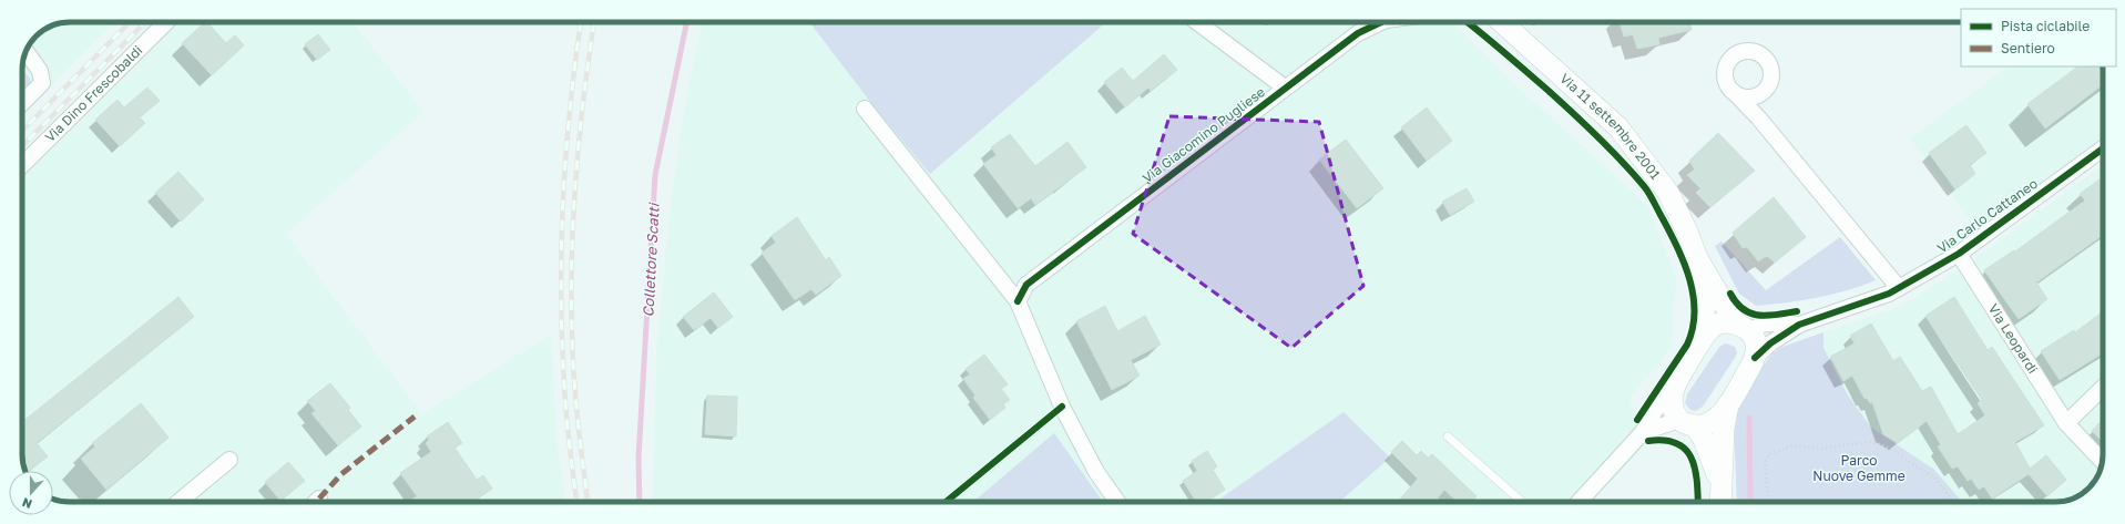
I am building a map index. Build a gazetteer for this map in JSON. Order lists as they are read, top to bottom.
{
  "streets": {
    "main road": ["Via 11 settembre 2001"],
    "street": [
      "Via Dino Frescobaldi",
      "Via Giacomino Pugliese",
      "Via Carlo Cattaneo",
      "Via Leopardi"
    ]
  },
  "crossings": [
    ["Via 11 settembre 2001", "Via Carlo Cattaneo"],
    ["Via Carlo Cattaneo", "Via Leopardi"]
  ],
  "water": ["Collettore Scatti"],
  "parks": ["Parco Nuove Gemme"],
  "legend": ["Pista ciclabile", "Sentiero"],
  "north": "bottom"
}
